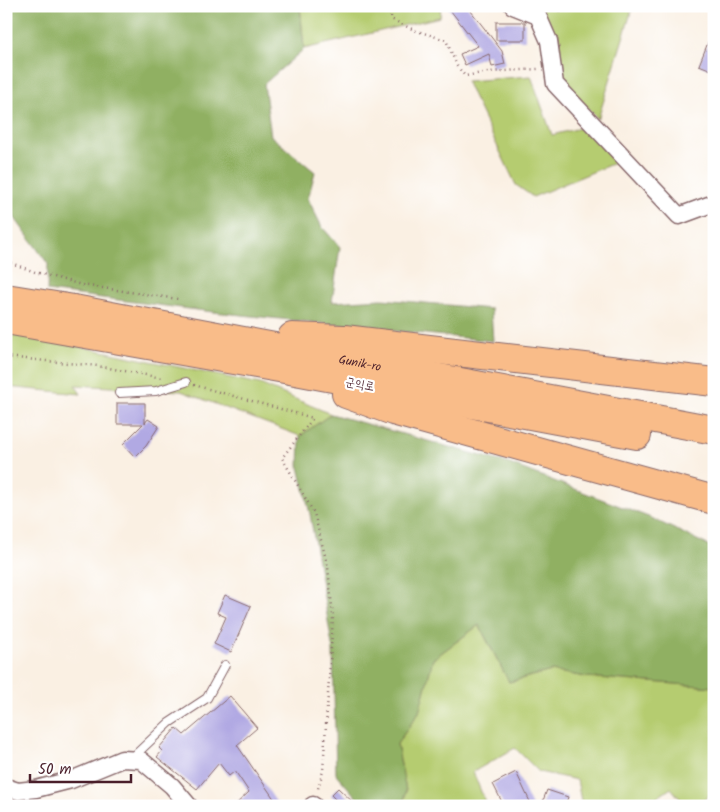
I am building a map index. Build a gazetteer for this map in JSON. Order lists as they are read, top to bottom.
{
  "streets": {
    "highway": ["Gunik-ro", "군익로"]
  },
  "scale_bar": "50 m"
}
